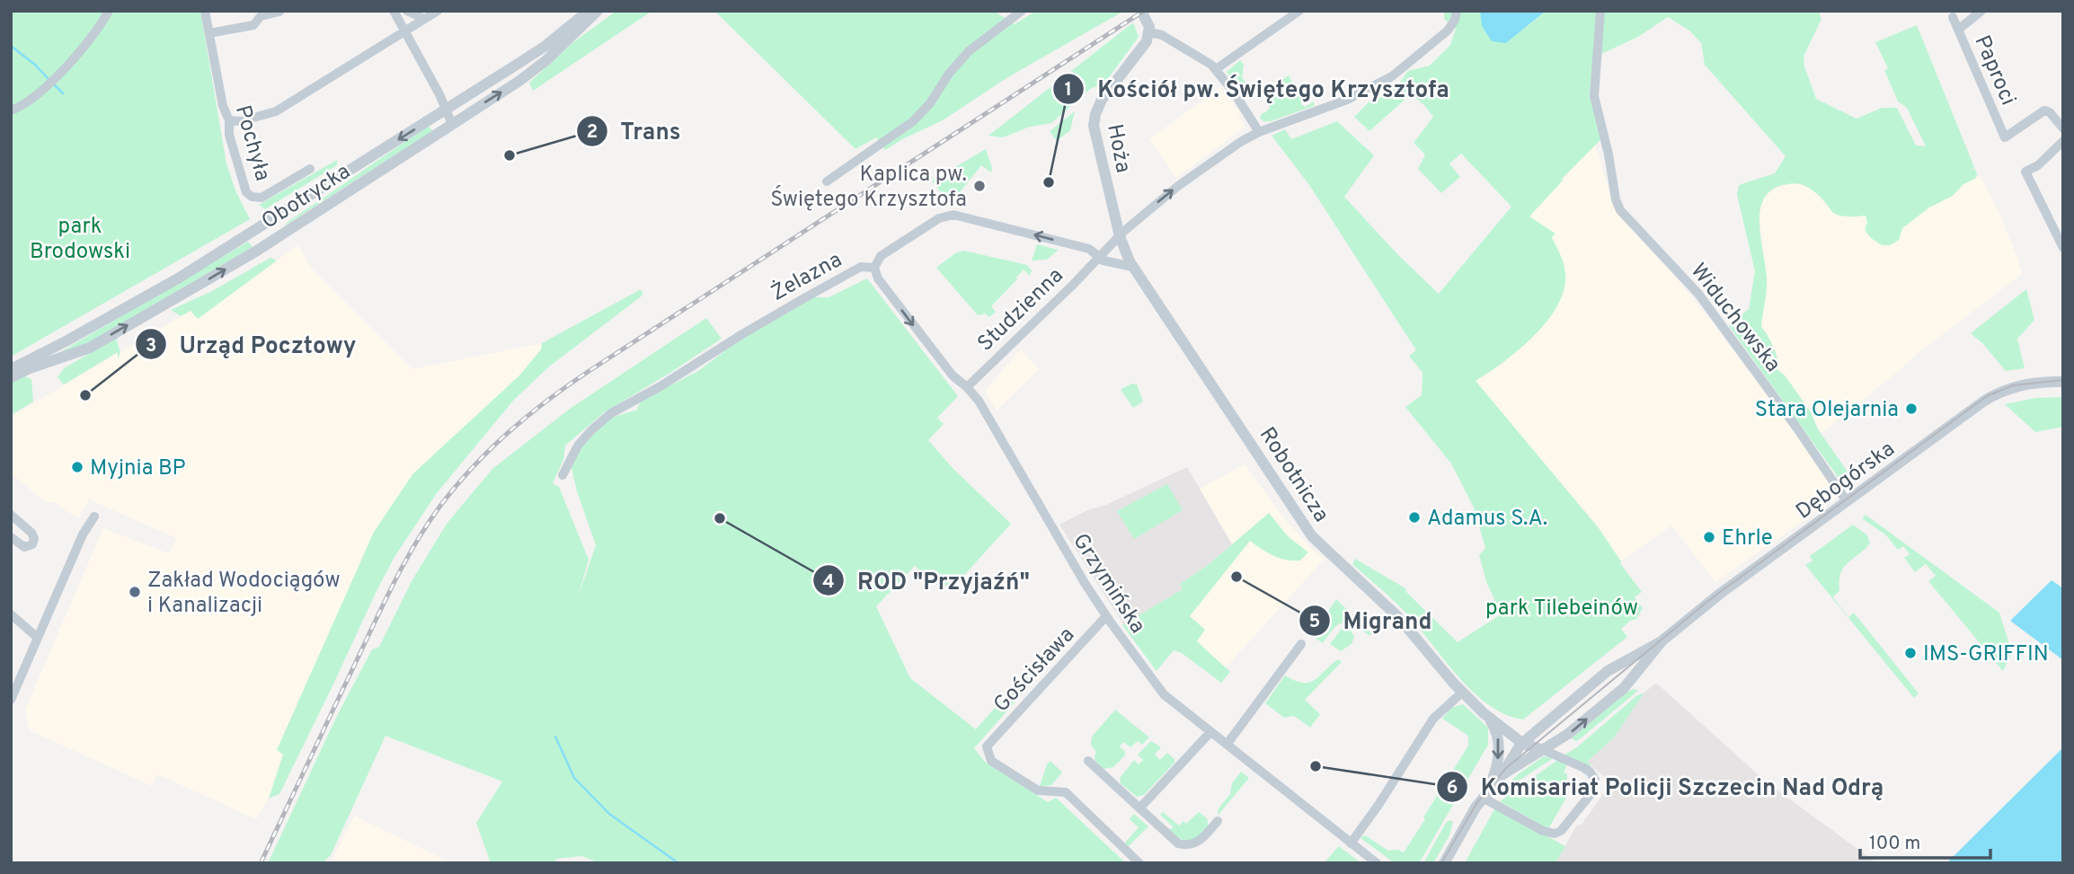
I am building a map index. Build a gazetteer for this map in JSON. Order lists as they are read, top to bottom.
{
  "streets": {
    "street": [
      "Paproci",
      "Pochyła",
      "Hoża",
      "Obotrycka",
      "Żelazna",
      "Studzienna",
      "Widuchowska",
      "Robotnicza",
      "Dębogórska",
      "Grzymińska",
      "Gościsława"
    ]
  },
  "crossings": [
    ["Hoża", "Studzienna"],
    ["Hoża", "Robotnicza"],
    ["Żelazna", "Studzienna"],
    ["Żelazna", "Grzymińska"],
    ["Studzienna", "Robotnicza"],
    ["Studzienna", "Grzymińska"],
    ["Widuchowska", "Dębogórska"],
    ["Robotnicza", "Dębogórska"],
    ["Grzymińska", "Gościsława"]
  ],
  "one_way": ["Żelazna"],
  "parks": ["park Brodowski", "park Tilebeinów"],
  "places": [
    "Trans",
    "Kościół pw. Świętego Krzysztofa",
    "Kaplica pw. Świętego Krzysztofa",
    "Urząd Pocztowy",
    "Stara Olejarnia",
    "Myjnia BP",
    "Adamus S.A.",
    "ROD \"Przyjaźń\"",
    "Ehrle",
    "Migrand",
    "Zakład Wodociągów i Kanalizacji",
    "IMS-GRIFFIN",
    "Komisariat Policji Szczecin Nad Odrą"
  ],
  "scale_bar": "100 m"
}
